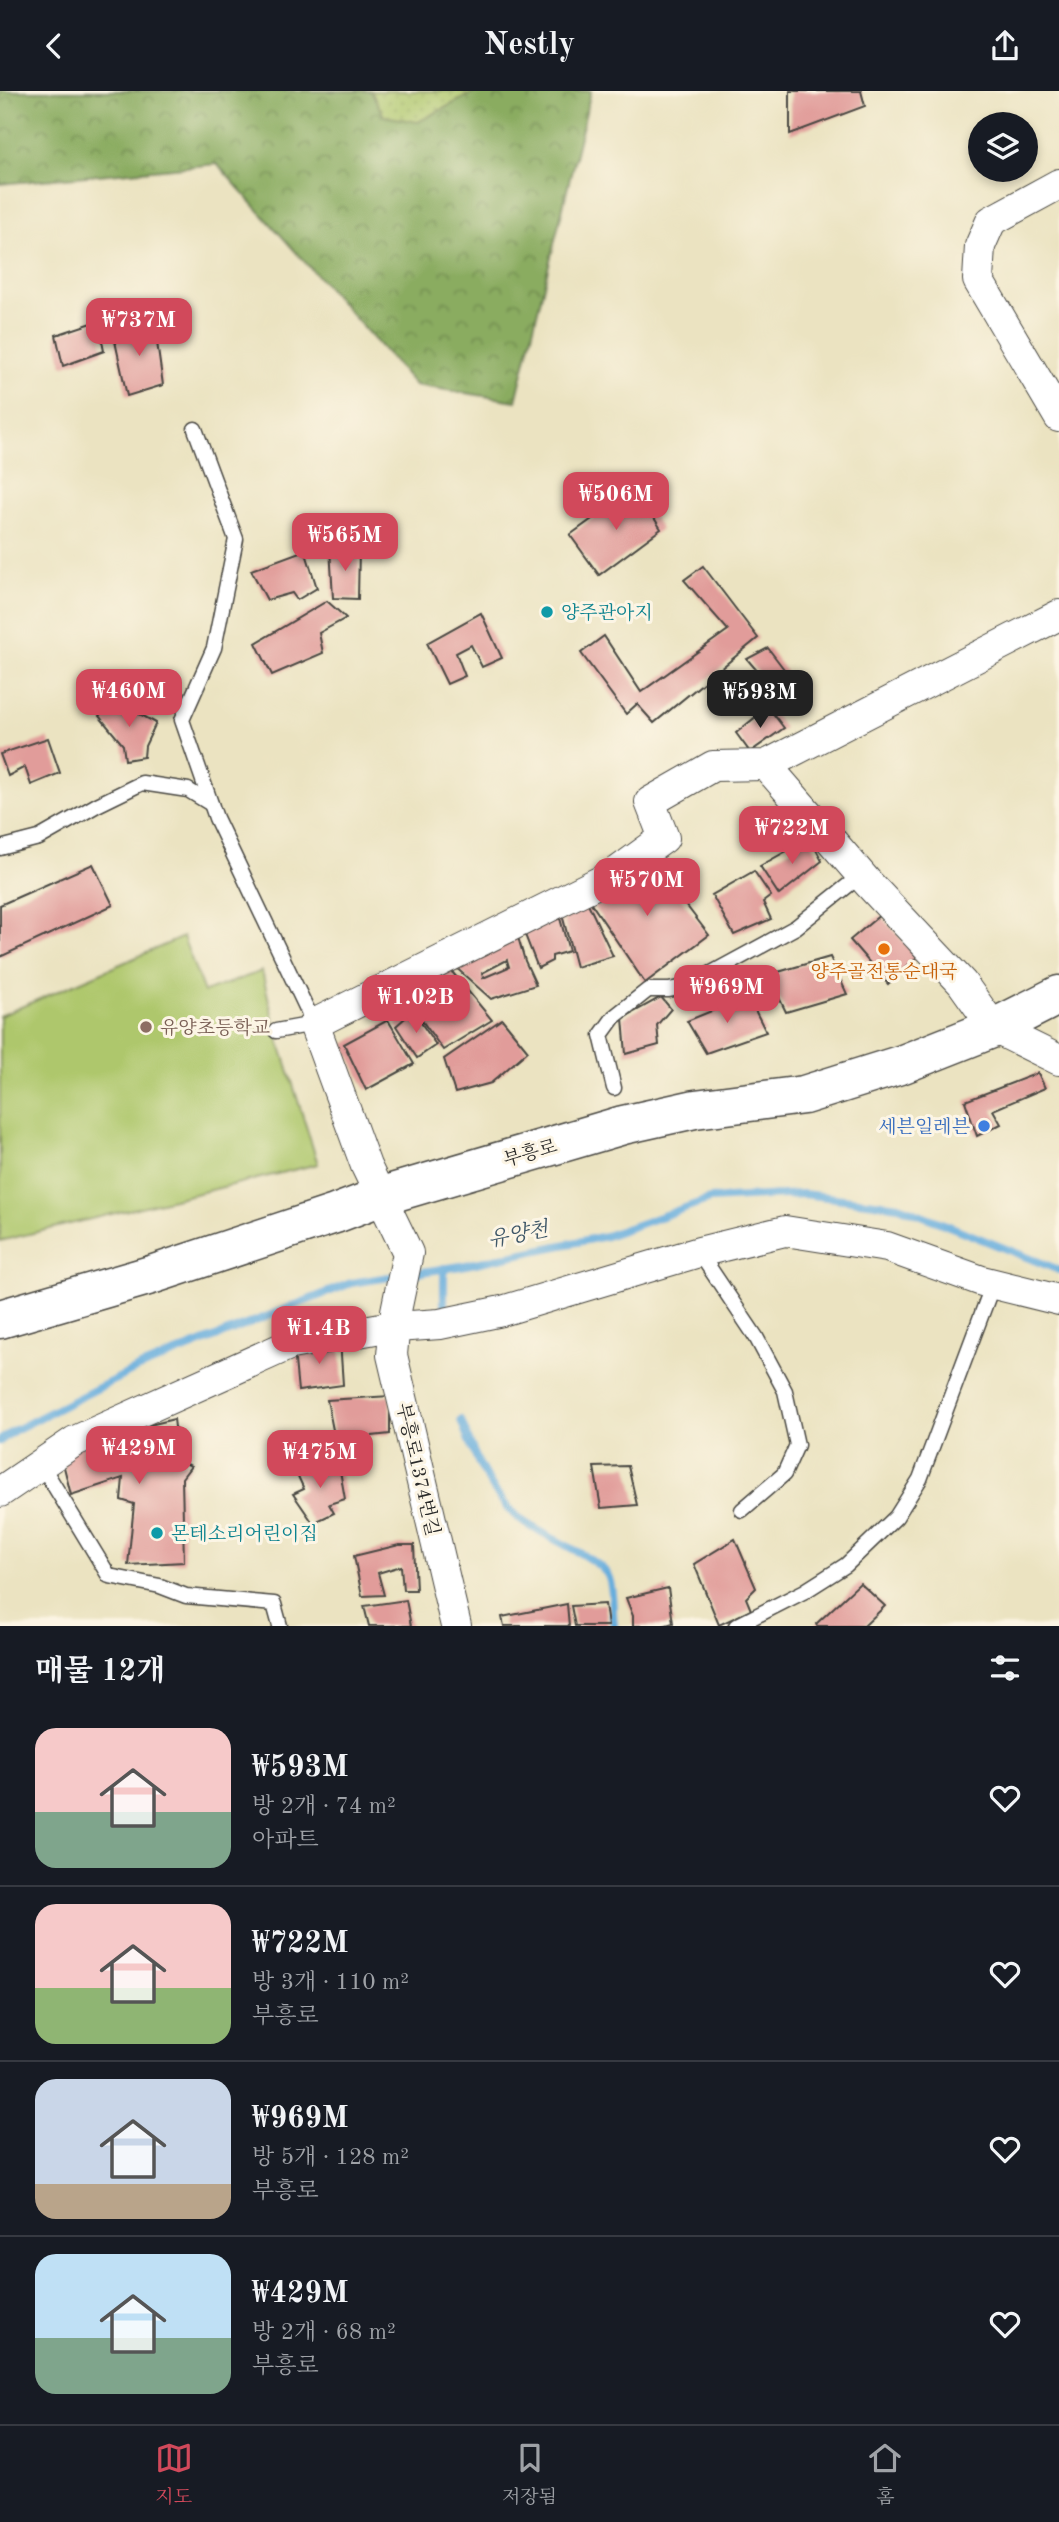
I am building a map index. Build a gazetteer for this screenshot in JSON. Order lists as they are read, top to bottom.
{
  "streets": {
    "main road": ["부흥로"],
    "street": ["부흥로1374번길"]
  },
  "crossings": [
    ["부흥로", "부흥로1374번길"]
  ],
  "water": ["유양천"],
  "places": [
    "양주관아지",
    "양주골전통순대국",
    "유양초등학교",
    "세븐일레븐",
    "몬테소리어린이집"
  ],
  "page": {
    "header": "Nestly",
    "price": [
      "₩737M",
      "₩506M",
      "₩565M",
      "₩460M",
      "₩593M",
      "₩722M",
      "₩570M",
      "₩969M",
      "₩1.02B",
      "₩1.4B",
      "₩429M",
      "₩475M"
    ],
    "heading": "매물 12개",
    "list": [
      {
        "name": "₩593M",
        "note": "방 2개 · 74 m² · 아파트"
      },
      {
        "name": "₩722M",
        "note": "방 3개 · 110 m² · 부흥로"
      },
      {
        "name": "₩969M",
        "note": "방 5개 · 128 m² · 부흥로"
      },
      {
        "name": "₩429M",
        "note": "방 2개 · 68 m² · 부흥로"
      }
    ],
    "tabs": ["지도", "저장됨", "홈"]
  }
}
